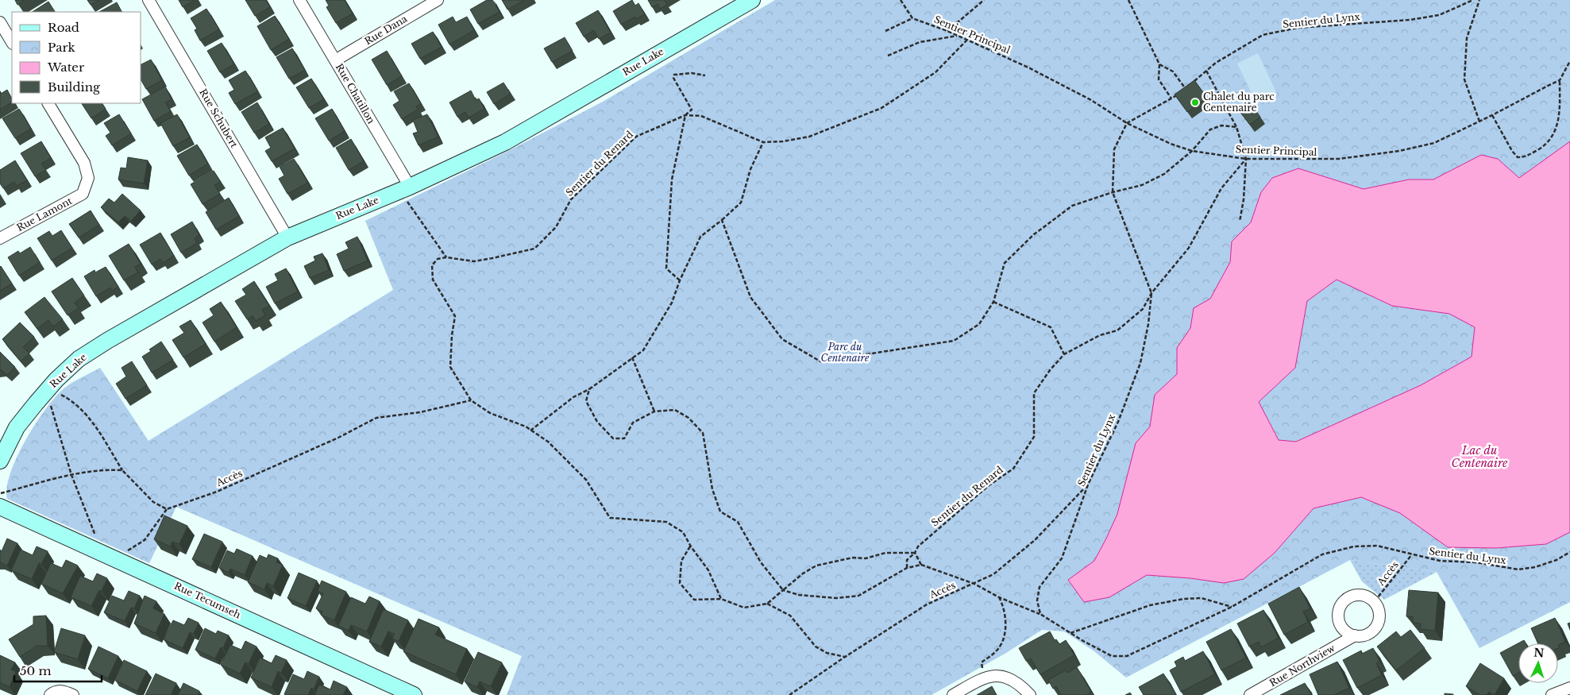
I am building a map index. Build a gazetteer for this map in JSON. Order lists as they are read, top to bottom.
{
  "streets": {
    "street": [
      "Rue Dana",
      "Rue Lake",
      "Rue Chatillon",
      "Rue Schubert",
      "Rue Lamont",
      "Rue Tecumseh",
      "Rue Northview"
    ],
    "path": [
      "Sentier du Lynx",
      "Sentier Principal",
      "Sentier du Renard",
      "Accès"
    ]
  },
  "crossings": [
    ["Sentier du Lynx", "Sentier Principal"],
    ["Sentier du Lynx", "Sentier du Renard"],
    ["Sentier du Lynx", "Accès"],
    ["Rue Dana", "Rue Chatillon"],
    ["Sentier Principal", "Sentier du Renard"],
    ["Rue Lake", "Rue Chatillon"],
    ["Rue Lake", "Rue Schubert"],
    ["Accès", "Rue Northview"]
  ],
  "water": ["Lac du Centenaire"],
  "parks": ["Parc du Centenaire"],
  "places": ["Chalet du parc Centenaire"],
  "legend": [
    "Road",
    "Park",
    "Water",
    "Building"
  ],
  "scale_bar": "50 m",
  "north": "top"
}
